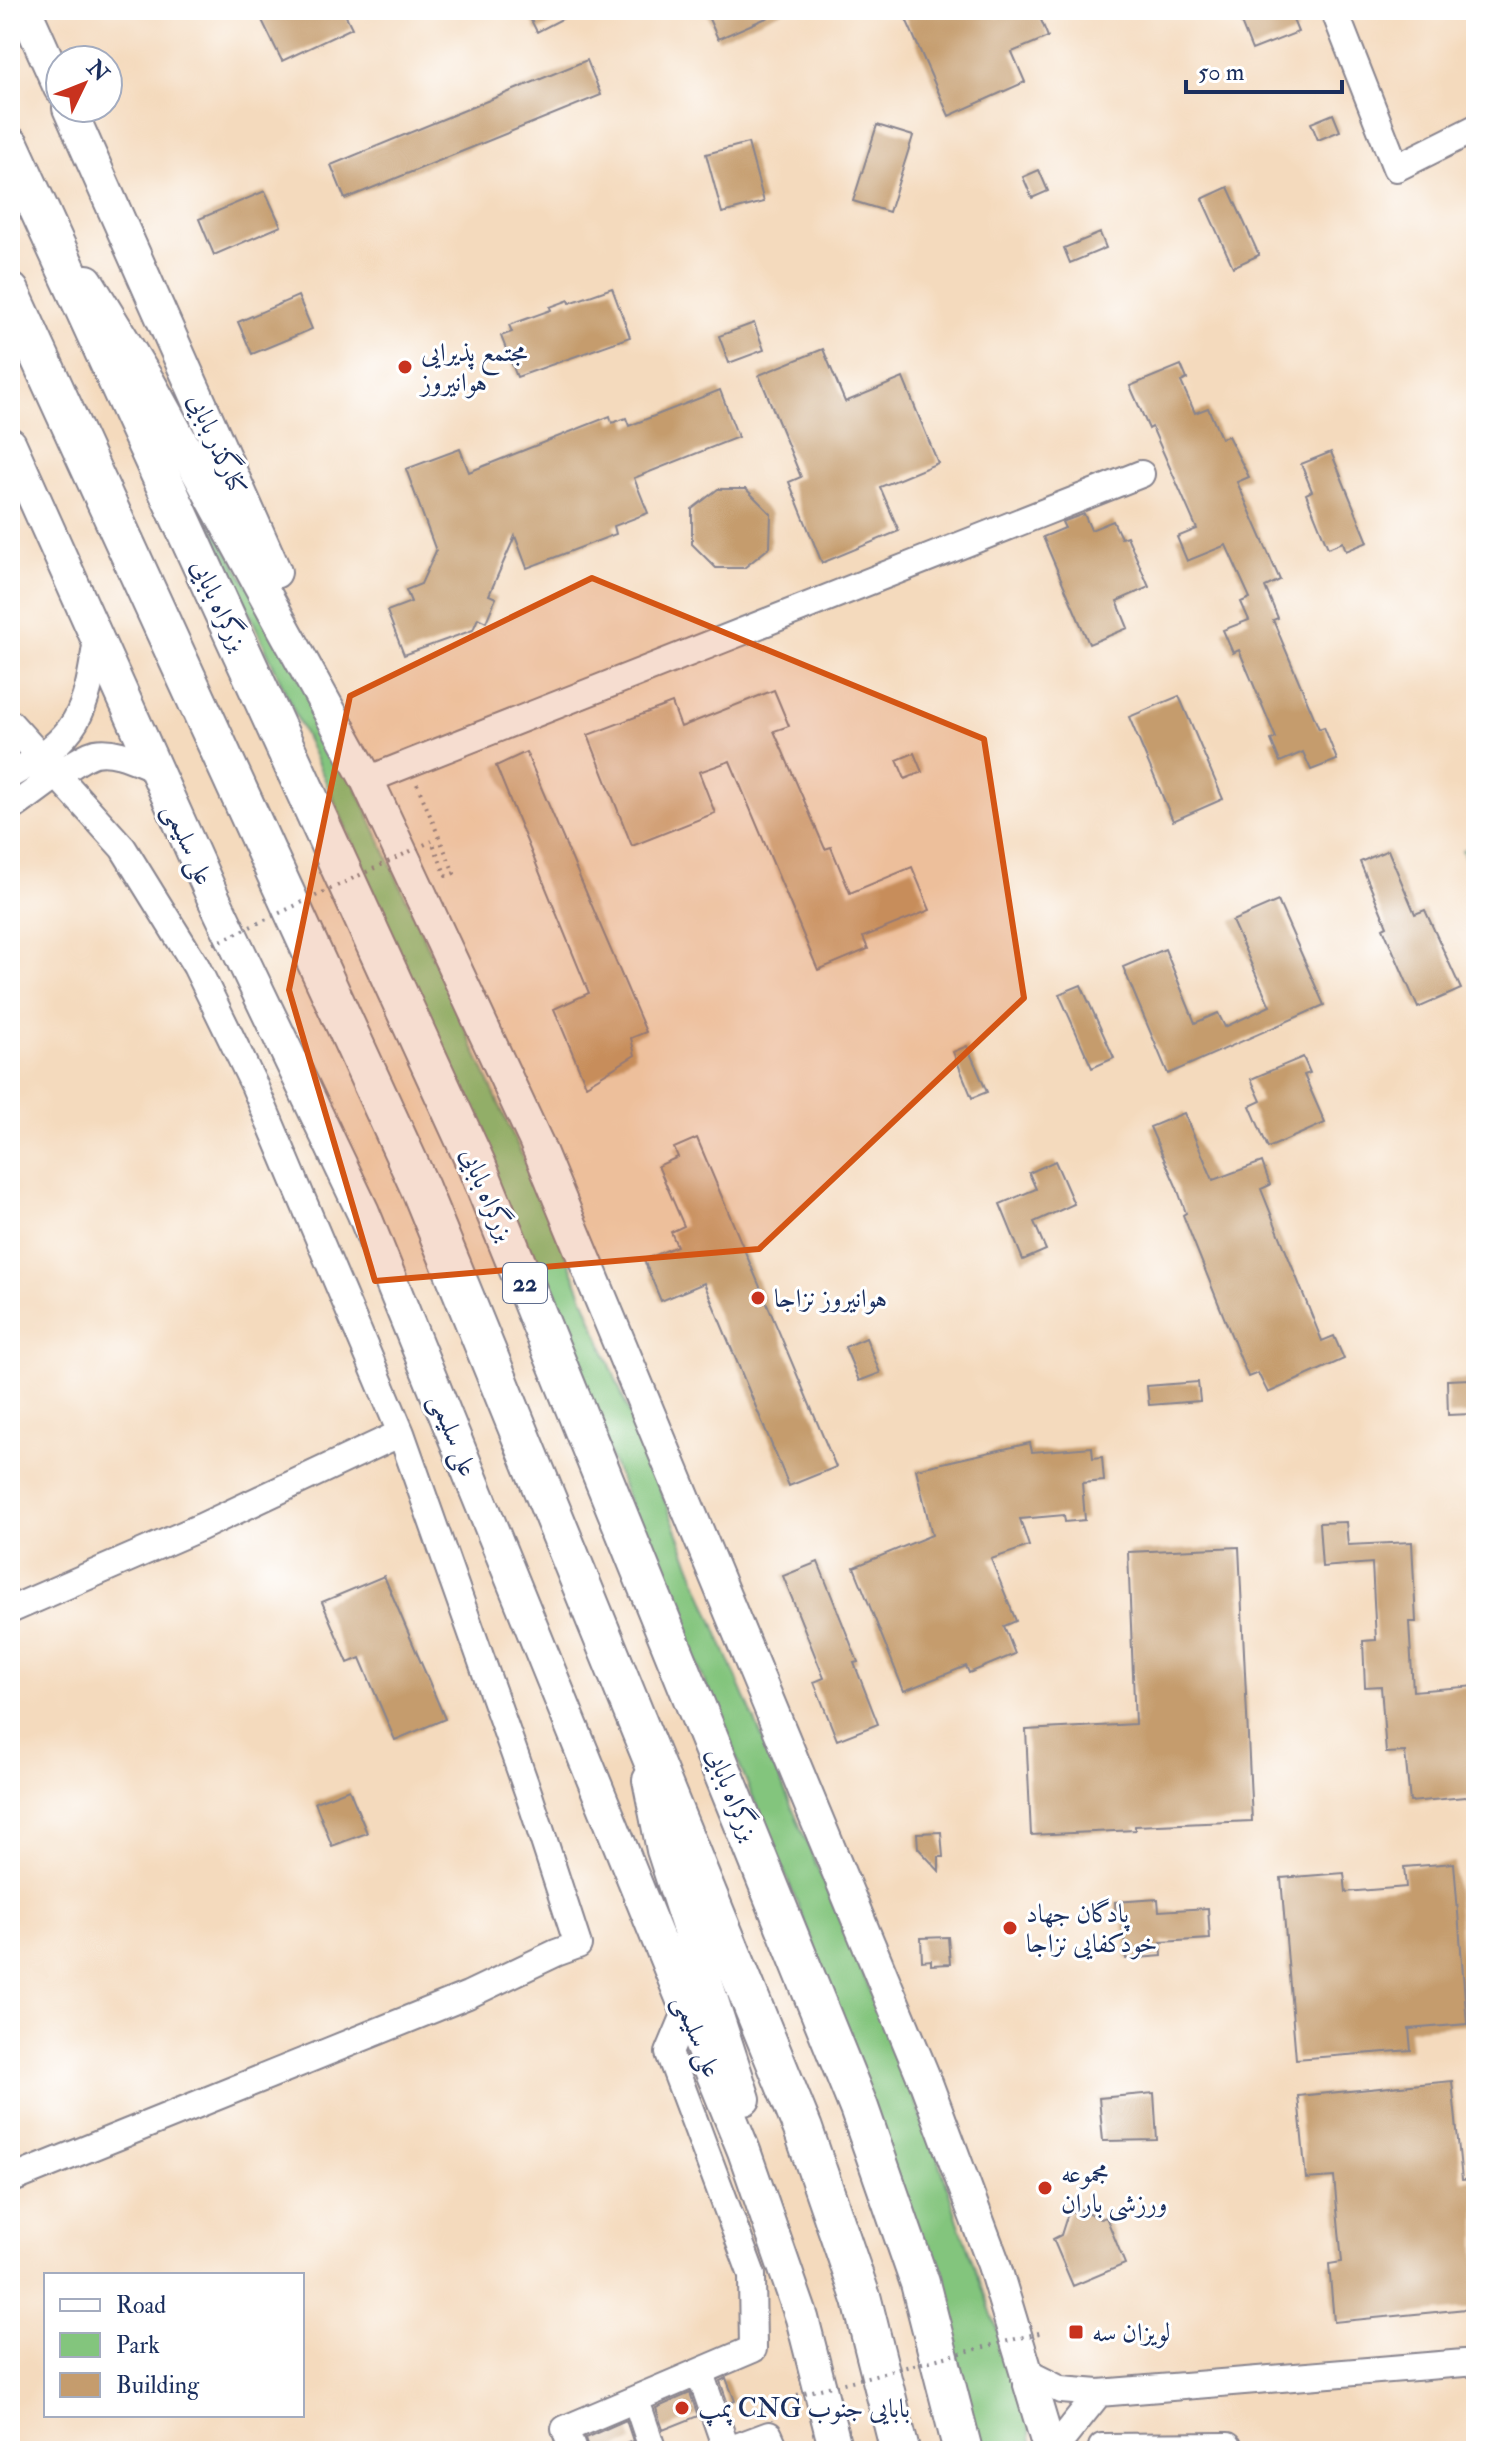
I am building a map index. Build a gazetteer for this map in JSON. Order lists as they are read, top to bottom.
{
  "streets": {
    "highway": ["بزرگراه بابایی", "22"],
    "main road": ["کنارگذر بابایی", "علی سلیمی"]
  },
  "places": {
    "other": [
      "مجتمع پذیرایی هوانیروز",
      "هوانیروز نزاجا",
      "پادگان جهاد خودکفایی نزاجا",
      "مجموعه ورزشی باران",
      "پمپ CNG بابایی جنوب"
    ],
    "transit": ["لویزان سه"]
  },
  "legend": ["Road", "Park", "Building"],
  "scale_bar": "50 m",
  "north": "top right"
}
